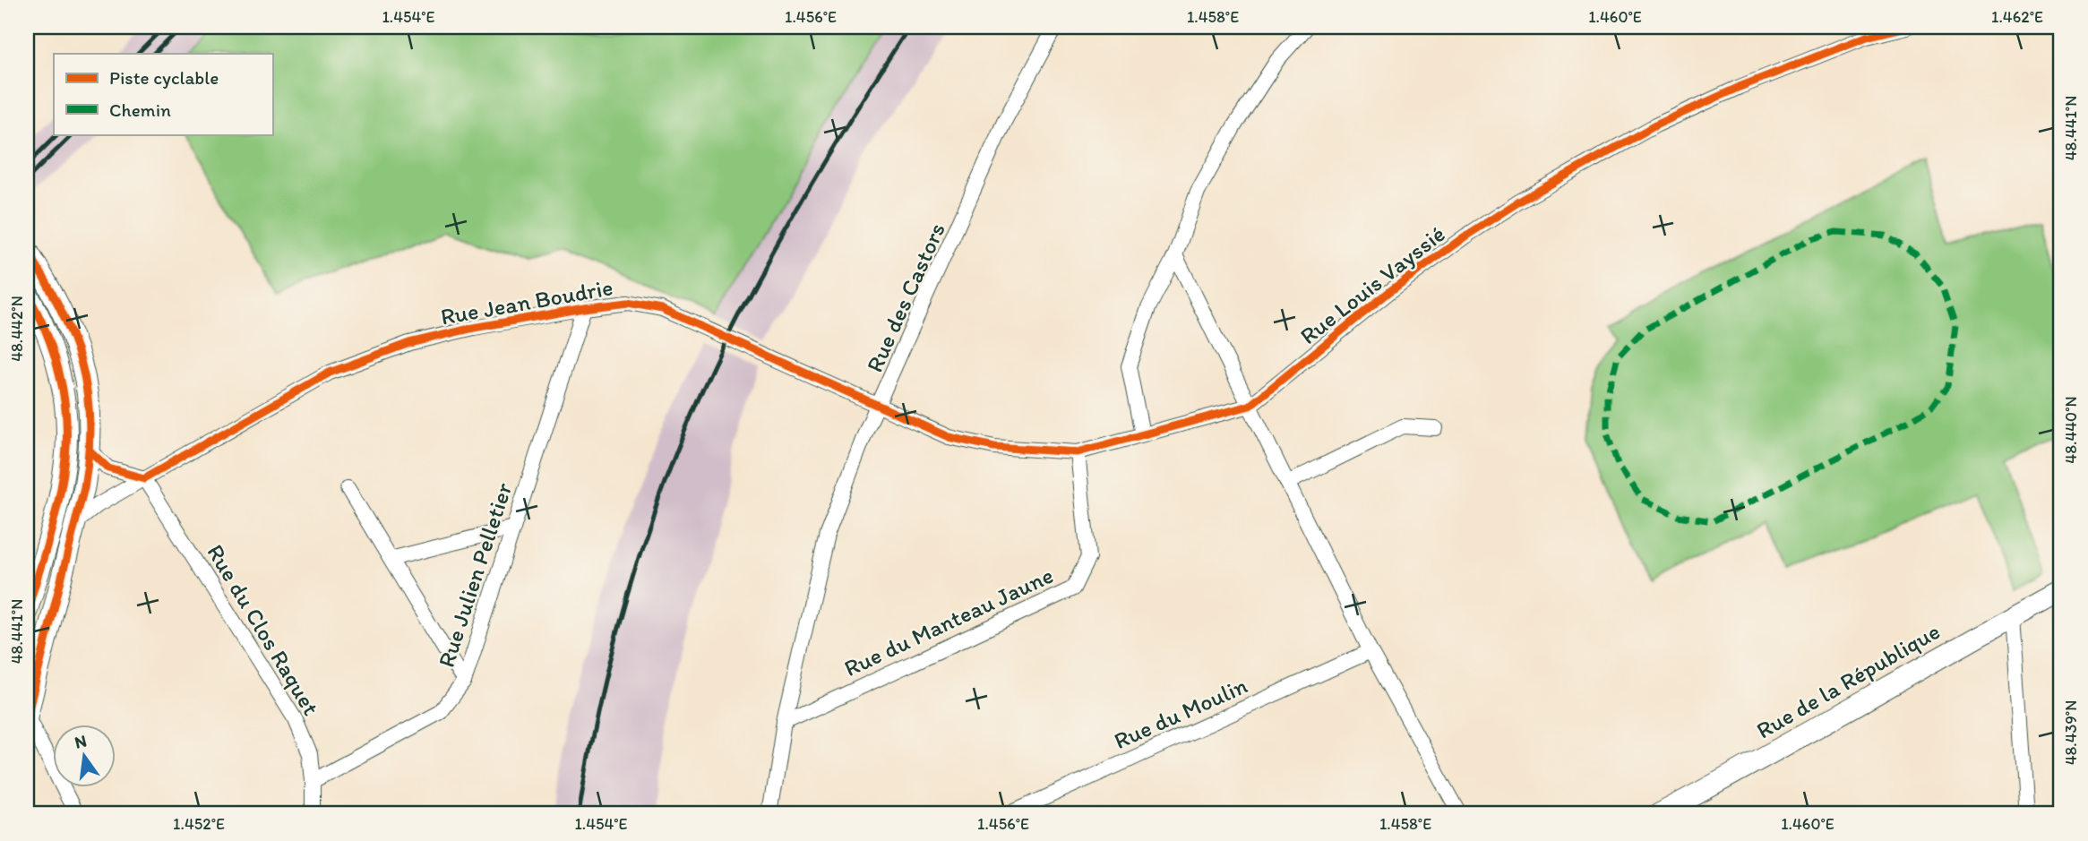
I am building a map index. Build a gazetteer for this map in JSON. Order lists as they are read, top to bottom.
{
  "streets": {
    "main road": ["Rue de la République"],
    "street": [
      "Rue Louis Vayssié",
      "Rue des Castors",
      "Rue Jean Boudrie",
      "Rue Julien Pelletier",
      "Rue du Manteau Jaune",
      "Rue du Clos Raquet",
      "Rue du Moulin"
    ]
  },
  "crossings": [
    ["Rue Louis Vayssié", "Rue des Castors"],
    ["Rue Louis Vayssié", "Rue Jean Boudrie"],
    ["Rue Louis Vayssié", "Rue du Manteau Jaune"],
    ["Rue des Castors", "Rue Jean Boudrie"],
    ["Rue des Castors", "Rue du Manteau Jaune"],
    ["Rue Jean Boudrie", "Rue Julien Pelletier"],
    ["Rue Jean Boudrie", "Rue du Clos Raquet"],
    ["Rue Julien Pelletier", "Rue du Clos Raquet"]
  ],
  "legend": ["Piste cyclable", "Chemin"],
  "north": "top",
  "coordinates": [
    "1.454°E",
    "1.456°E",
    "1.458°E",
    "1.460°E",
    "1.462°E",
    "48.441°N",
    "48.442°N",
    "48.440°N",
    "48.439°N",
    "1.452°E"
  ]
}
